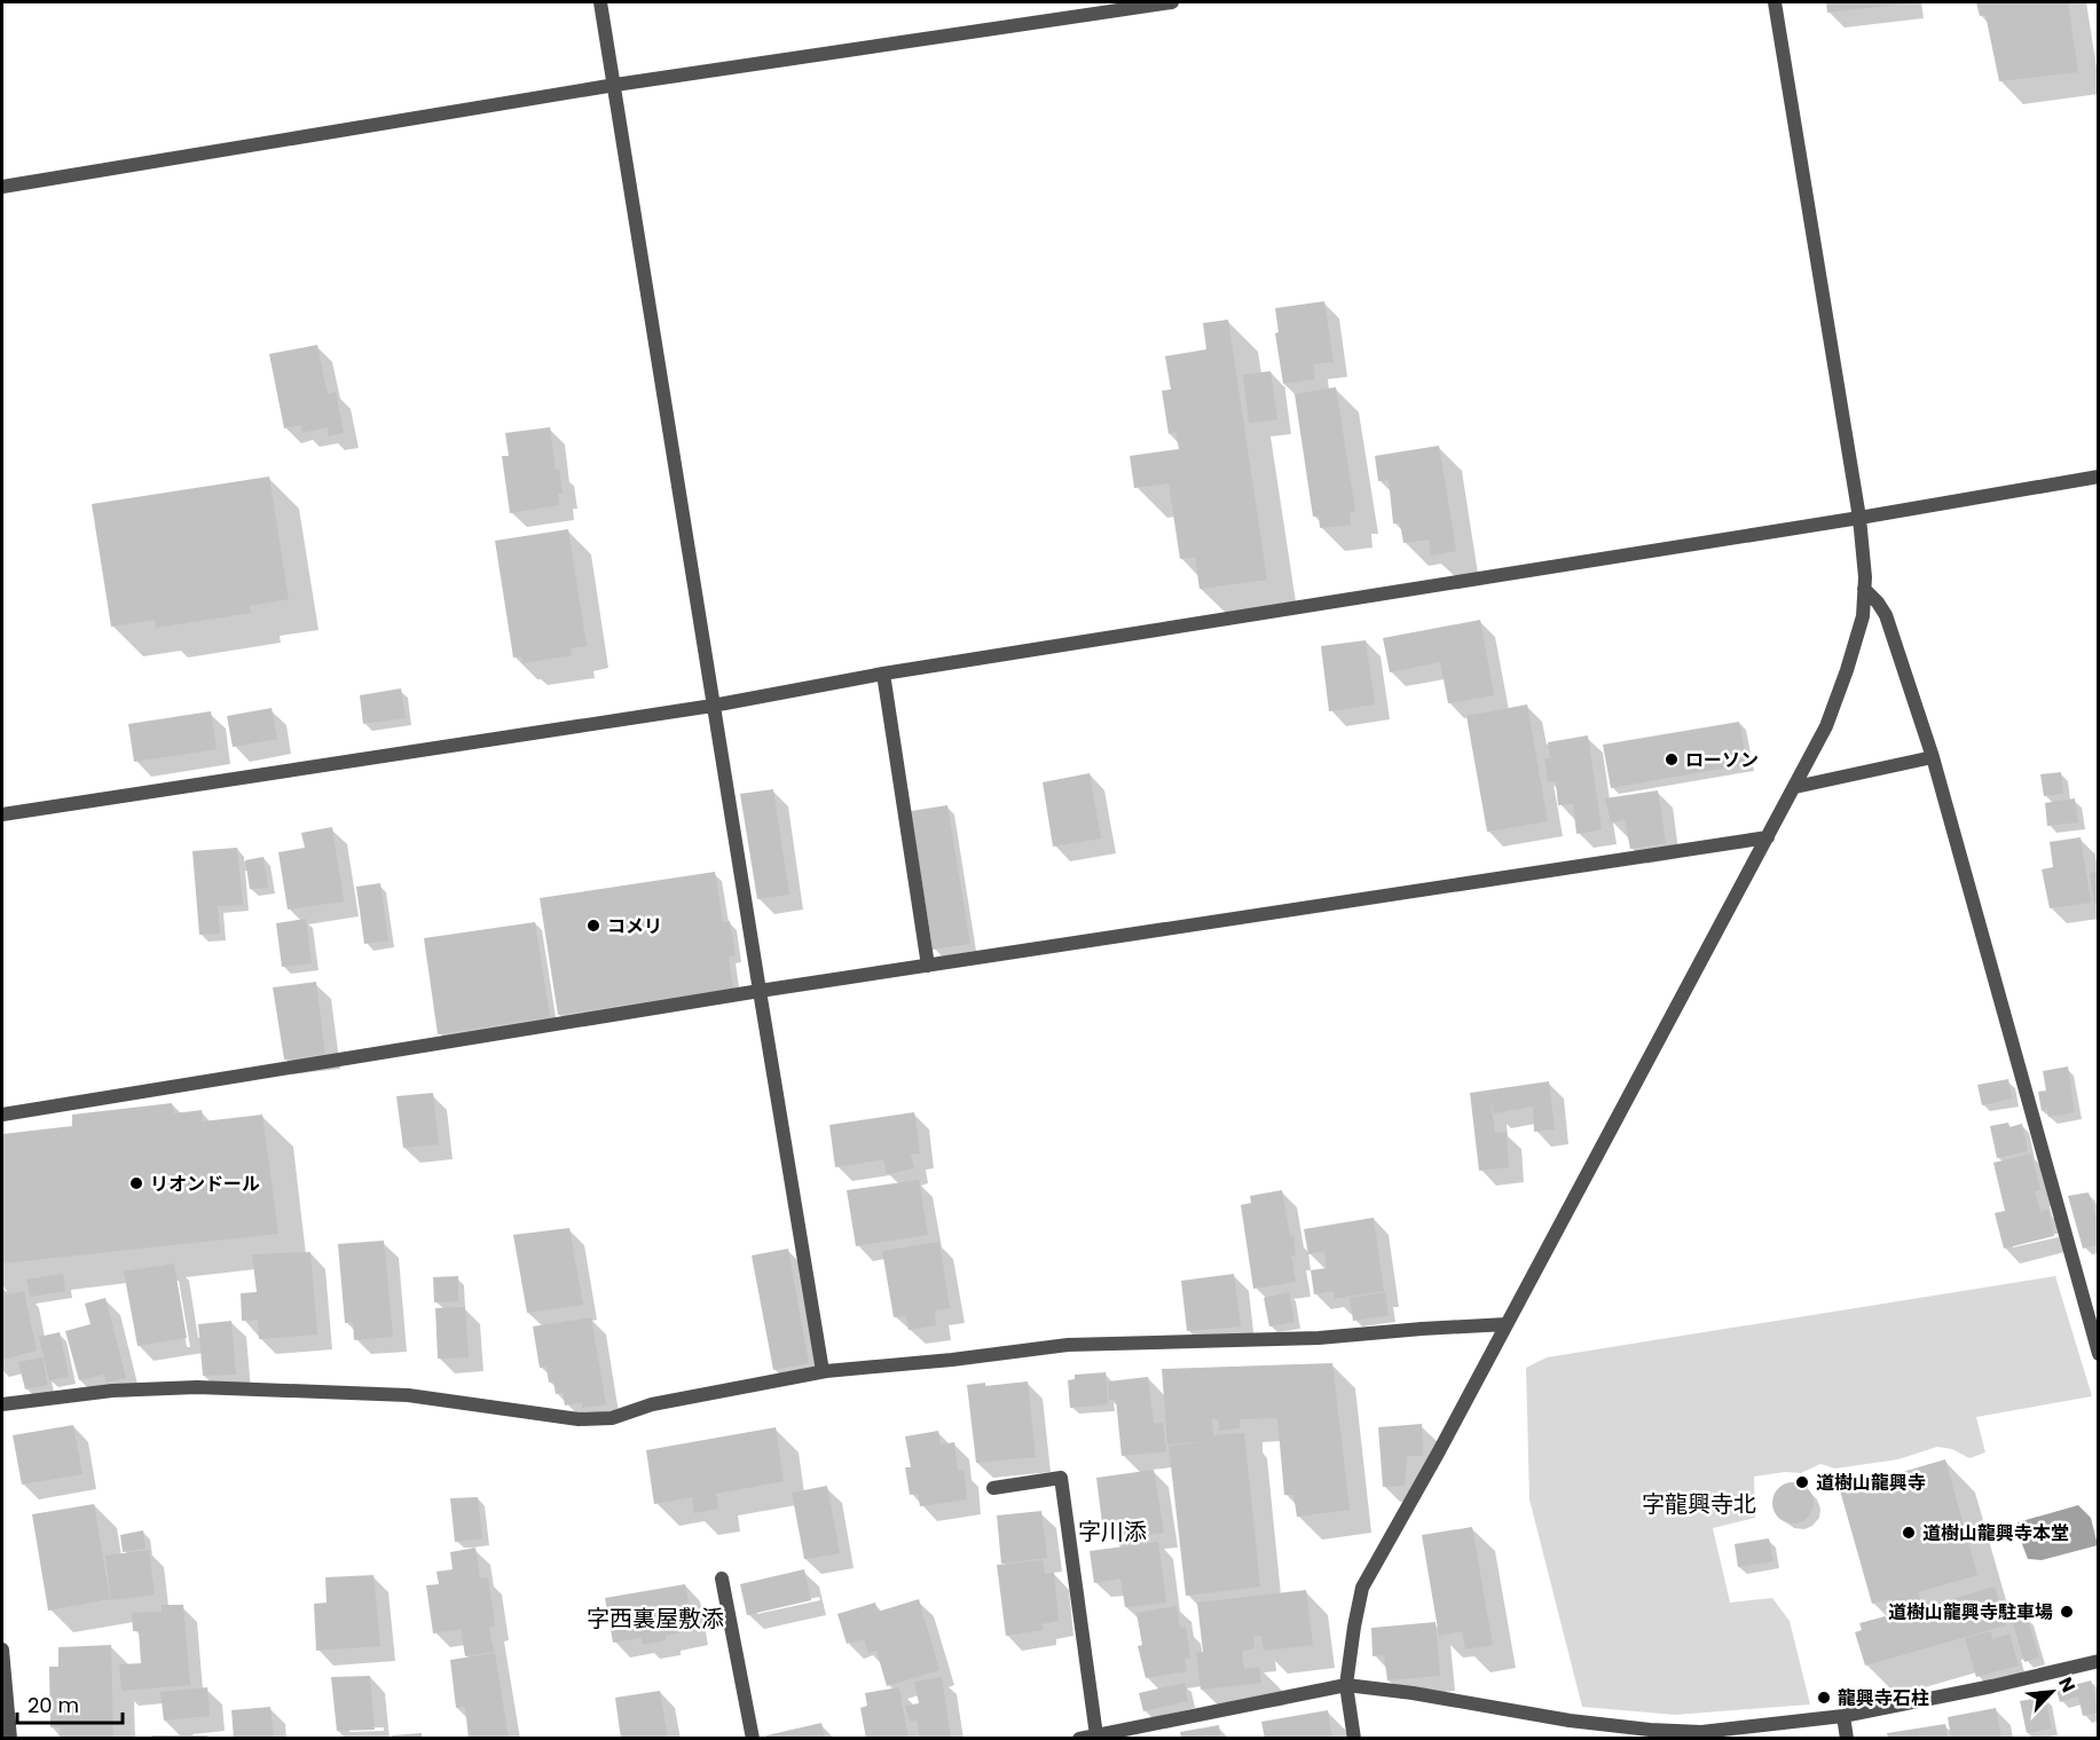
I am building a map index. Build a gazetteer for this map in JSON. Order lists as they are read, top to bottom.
{
  "districts": ["字龍興寺北", "字川添", "字西裏屋敷添"],
  "places": [
    "ローソン",
    "コメリ",
    "リオンドール",
    "道樹山龍興寺",
    "道樹山龍興寺本堂",
    "道樹山龍興寺駐車場",
    "龍興寺石柱"
  ],
  "scale_bar": "20 m",
  "north": "top right"
}
